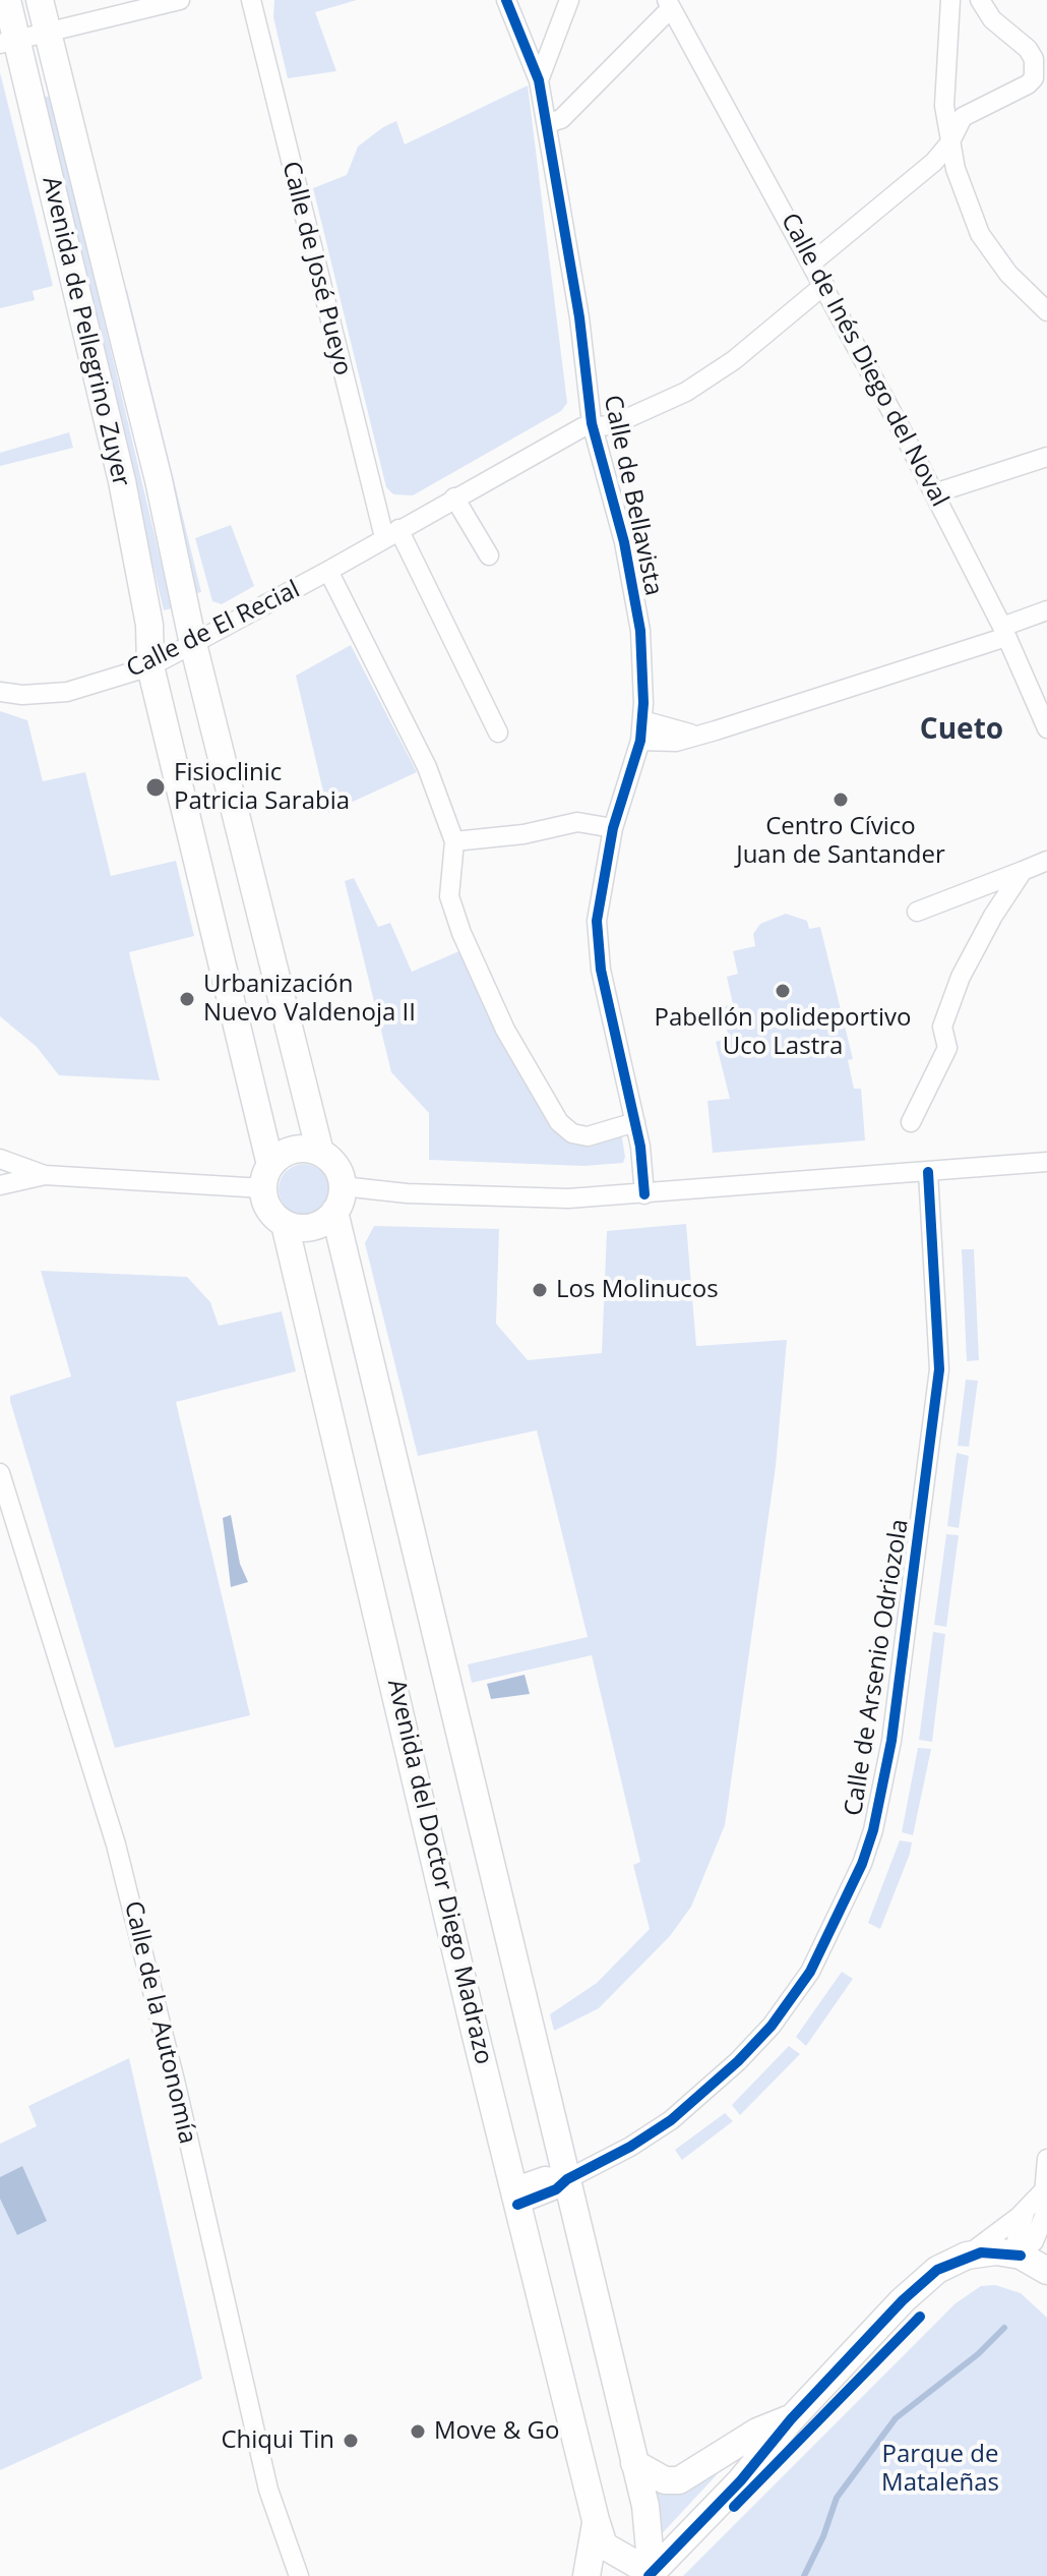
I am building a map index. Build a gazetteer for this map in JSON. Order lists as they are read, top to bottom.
{
  "streets": {
    "main road": ["Avenida de Pellegrino Zuyer", "Avenida del Doctor Diego Madrazo"],
    "street": [
      "Calle de José Pueyo",
      "Calle de Inés Diego del Noval",
      "Calle de Bellavista",
      "Calle de El Recial",
      "Calle de Arsenio Odriozola",
      "Calle de la Autonomía"
    ]
  },
  "crossings": [
    ["Calle de José Pueyo", "Calle de El Recial"],
    ["Avenida de Pellegrino Zuyer", "Calle de El Recial"],
    ["Calle de Inés Diego del Noval", "Calle de El Recial"],
    ["Calle de Bellavista", "Calle de El Recial"],
    ["Calle de Arsenio Odriozola", "Avenida del Doctor Diego Madrazo"]
  ],
  "districts": ["Cueto"],
  "parks": ["Parque de Mataleñas"],
  "places": [
    "Fisioclinic Patricia Sarabia",
    "Centro Cívico Juan de Santander",
    "Pabellón polideportivo Uco Lastra",
    "Urbanización Nuevo Valdenoja II",
    "Los Molinucos",
    "Move & Go",
    "Chiqui Tin"
  ]
}
